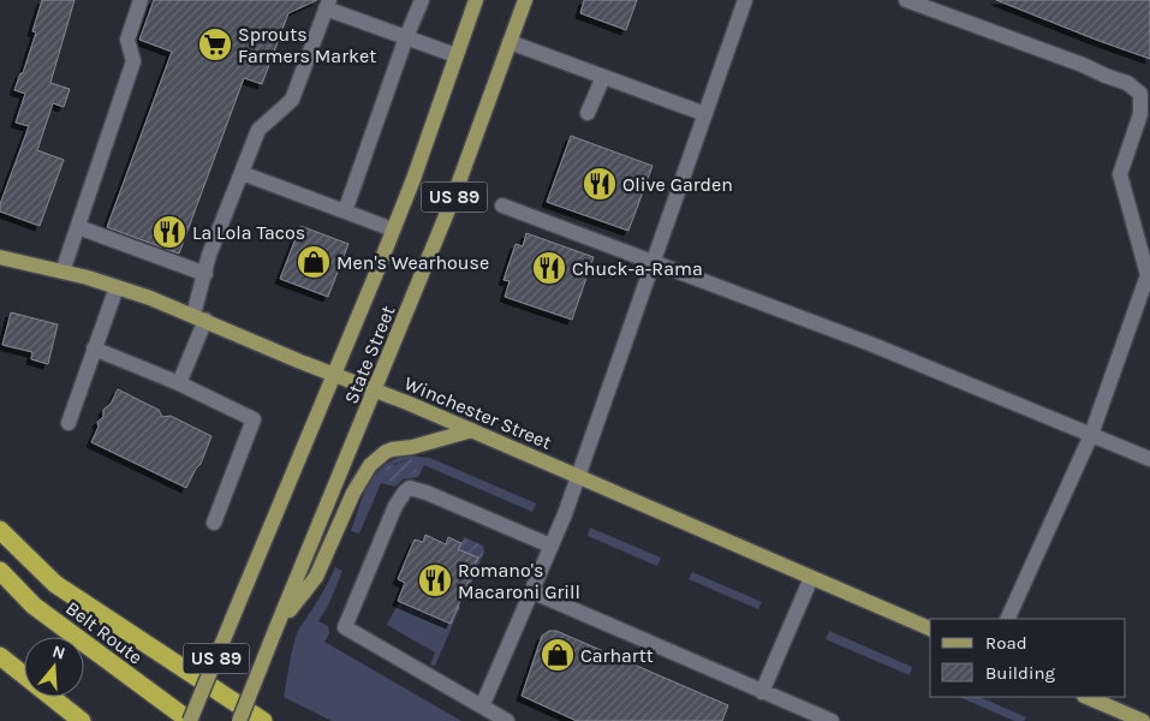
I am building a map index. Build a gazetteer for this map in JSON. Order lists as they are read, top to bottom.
{
  "streets": {
    "highway": ["Belt Route"],
    "main road": ["US 89", "State Street", "Winchester Street"]
  },
  "crossings": [
    ["State Street", "Winchester Street"],
    ["State Street", "Belt Route"]
  ],
  "places": {
    "supermarket": ["Sprouts Farmers Market"],
    "restaurant": [
      "Olive Garden",
      "La Lola Tacos",
      "Chuck-a-Rama",
      "Romano's Macaroni Grill"
    ],
    "shop": ["Men's Wearhouse", "Carhartt"]
  },
  "legend": ["Road", "Building"],
  "north": "top"
}
